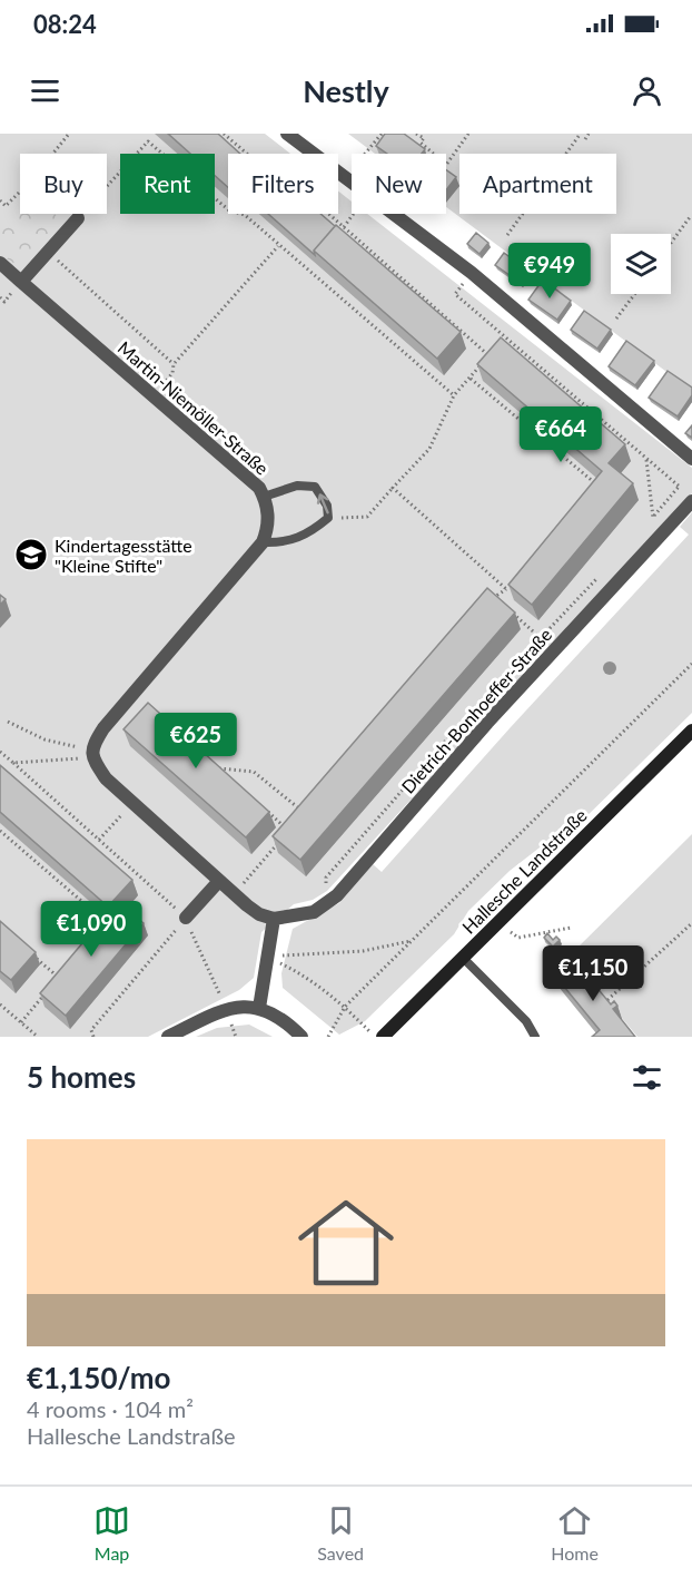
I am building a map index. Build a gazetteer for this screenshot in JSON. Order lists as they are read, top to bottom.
{
  "streets": {
    "main road": ["Hallesche Landstraße"],
    "street": ["Martin-Niemöller-Straße", "Dietrich-Bonhoeffer-Straße"]
  },
  "places": {
    "school or university": ["Kindertagesstätte \"Kleine Stifte\""]
  },
  "page": {
    "status": "08:24",
    "header": "Nestly",
    "chip": [
      "Buy",
      "Rent",
      "Filters",
      "New",
      "Apartment"
    ],
    "price": [
      "€949",
      "€664",
      "€625",
      "€1,090",
      "€1,150"
    ],
    "heading": "5 homes",
    "list": [
      {
        "name": "€1,150/mo",
        "note": "4 rooms · 104 m² · Hallesche Landstraße"
      }
    ],
    "tabs": ["Map", "Saved", "Home"]
  }
}
